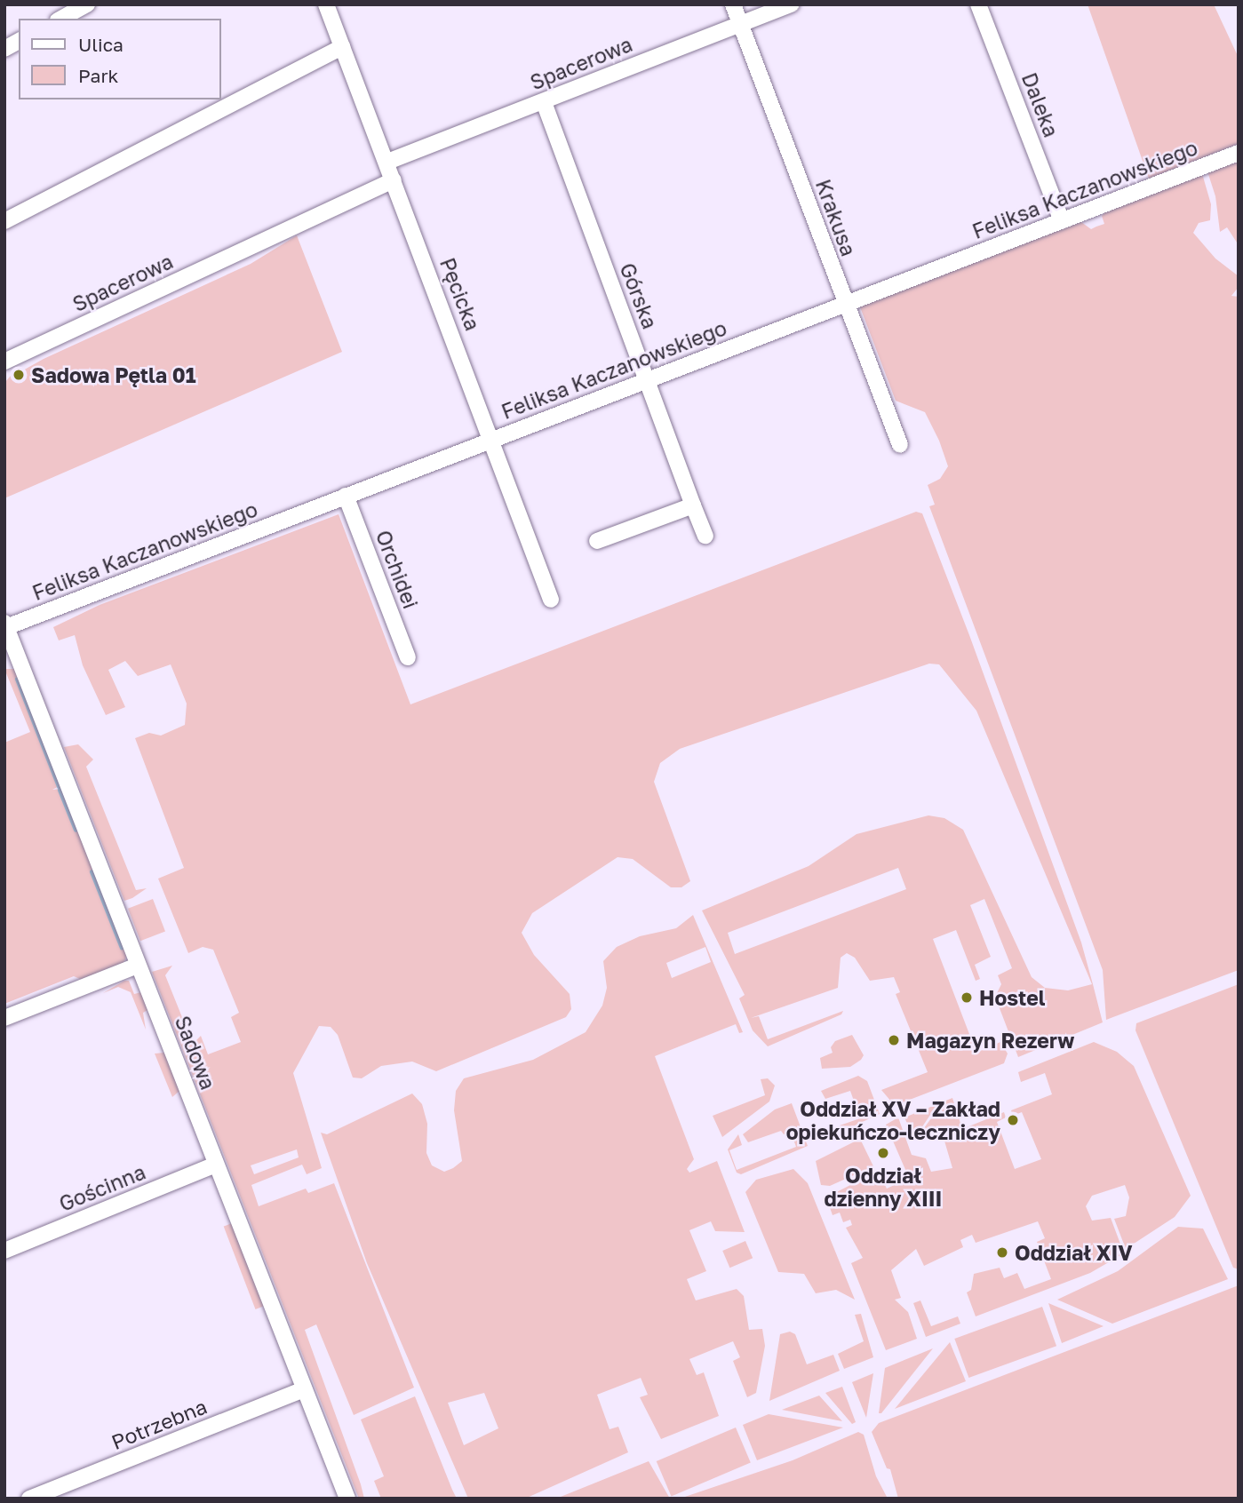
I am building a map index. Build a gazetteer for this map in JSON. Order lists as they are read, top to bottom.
{
  "streets": {
    "street": [
      "Spacerowa",
      "Daleka",
      "Feliksa Kaczanowskiego",
      "Krakusa",
      "Pęcicka",
      "Górska",
      "Orchidei",
      "Sadowa",
      "Gościnna",
      "Potrzebna"
    ]
  },
  "crossings": [
    ["Spacerowa", "Krakusa"],
    ["Spacerowa", "Pęcicka"],
    ["Spacerowa", "Górska"],
    ["Daleka", "Feliksa Kaczanowskiego"],
    ["Feliksa Kaczanowskiego", "Krakusa"],
    ["Feliksa Kaczanowskiego", "Pęcicka"],
    ["Feliksa Kaczanowskiego", "Górska"],
    ["Feliksa Kaczanowskiego", "Orchidei"],
    ["Feliksa Kaczanowskiego", "Sadowa"],
    ["Sadowa", "Gościnna"],
    ["Sadowa", "Potrzebna"]
  ],
  "places": [
    "Sadowa Pętla 01",
    "Hostel",
    "Magazyn Rezerw",
    "Oddział XV – Zakład opiekuńczo-leczniczy",
    "Oddział dzienny XIII",
    "Oddział XIV"
  ],
  "legend": ["Ulica", "Park"]
}
